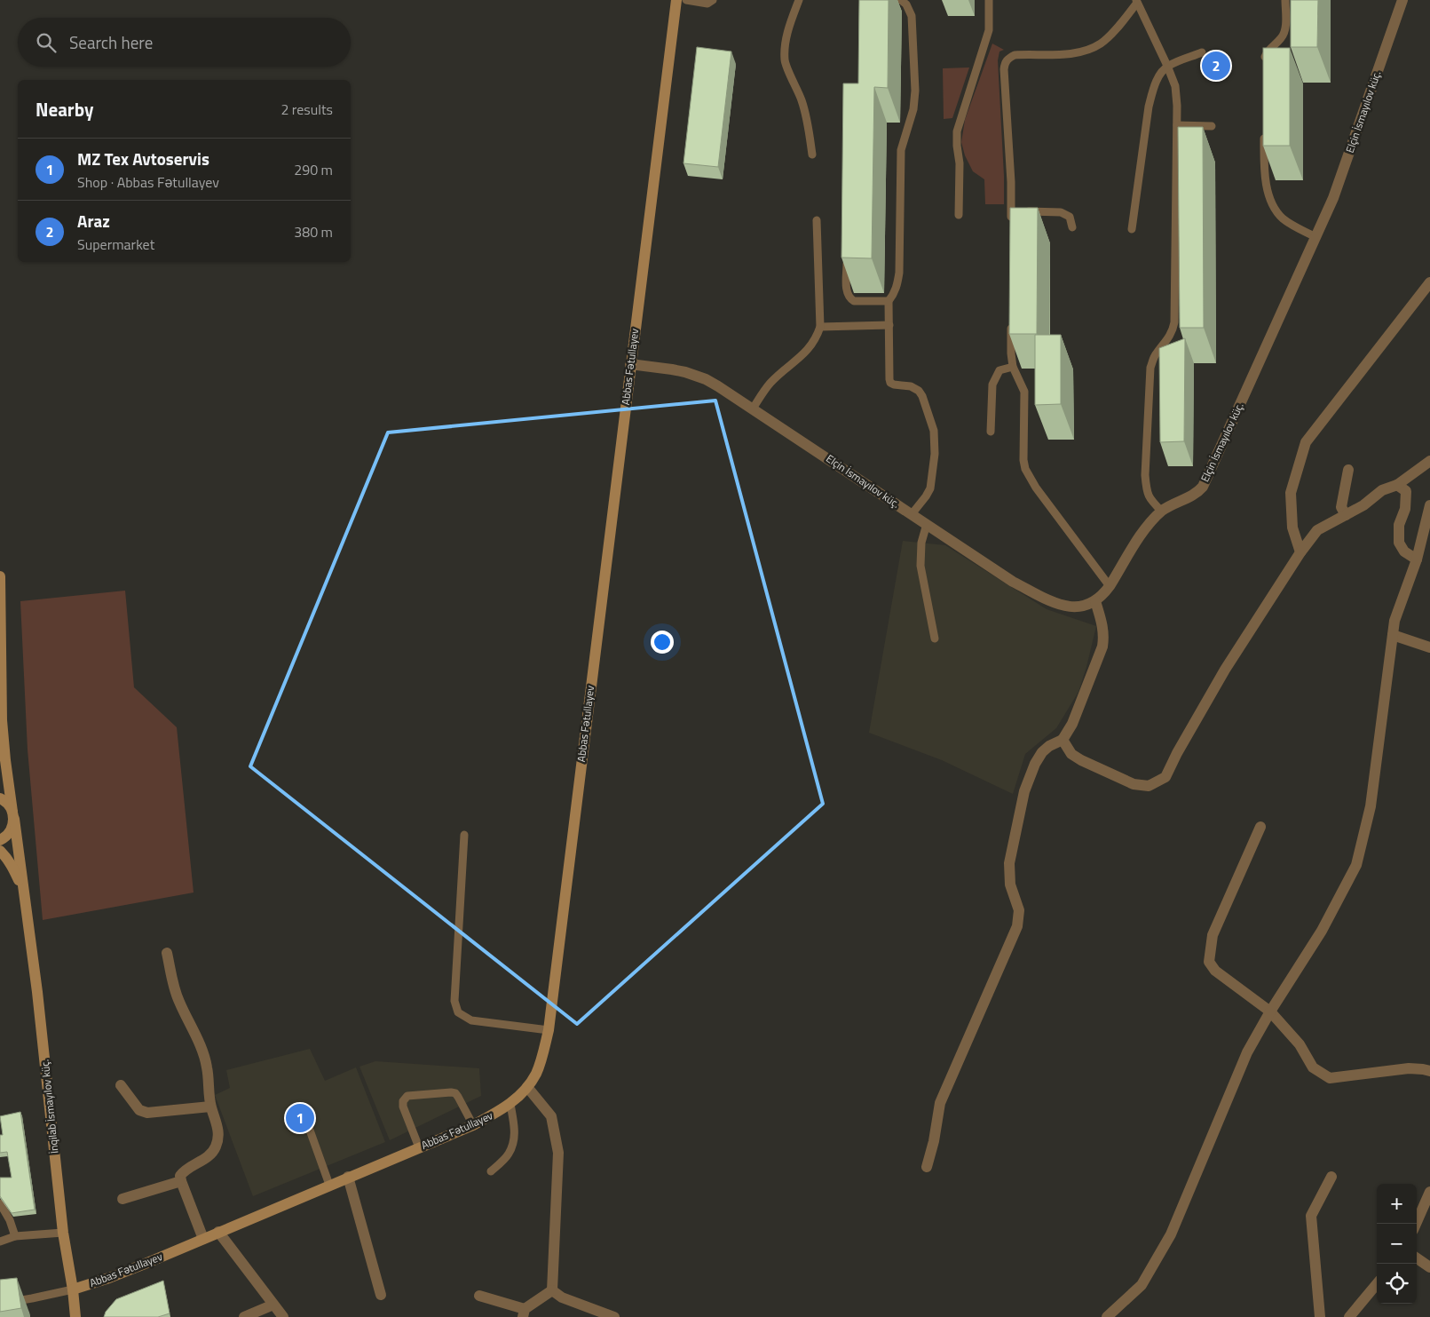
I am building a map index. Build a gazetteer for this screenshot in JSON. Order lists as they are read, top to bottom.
{
  "streets": {
    "main road": ["Abbas Fətullayev", "İnqilab İsmayılov küç."],
    "street": ["Elçin İsmayılov küç."]
  },
  "crossings": [
    ["Elçin İsmayılov küç.", "Abbas Fətullayev"],
    ["Abbas Fətullayev", "İnqilab İsmayılov küç."]
  ],
  "page": {
    "search": "Search here",
    "pins": ["2", "1"],
    "heading": ["Nearby", "2 results"],
    "list": [
      {
        "mark": "1",
        "name": "MZ Tex Avtoservis",
        "note": "Shop · Abbas Fətullayev",
        "value": "290 m"
      },
      {
        "mark": "2",
        "name": "Araz",
        "note": "Supermarket",
        "value": "380 m"
      }
    ],
    "map_buttons": ["+", "−"]
  }
}
